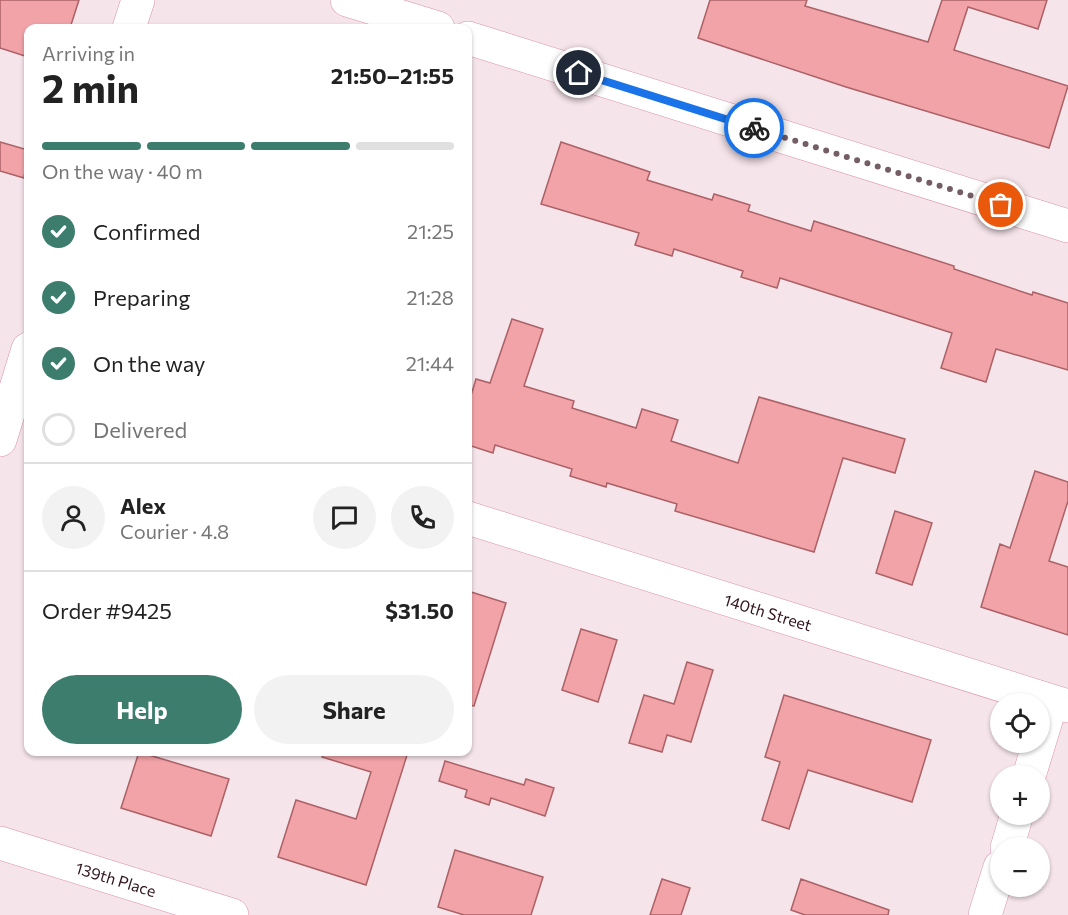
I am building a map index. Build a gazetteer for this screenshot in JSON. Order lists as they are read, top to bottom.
{
  "streets": {
    "street": ["140th Street", "139th Place"]
  },
  "page": {
    "heading": ["2 min", "Arriving in", "21:50–21:55"],
    "panel": [
      "Alex",
      "Courier · 4.8",
      "Order #9425",
      "$31.50"
    ],
    "bar": "On the way · 40 m",
    "list": [
      ["Confirmed", "21:25"],
      ["Preparing", "21:28"],
      ["On the way", "21:44"],
      "Delivered"
    ],
    "buttons": ["Help", "Share"],
    "map_buttons": ["+", "−"]
  }
}
